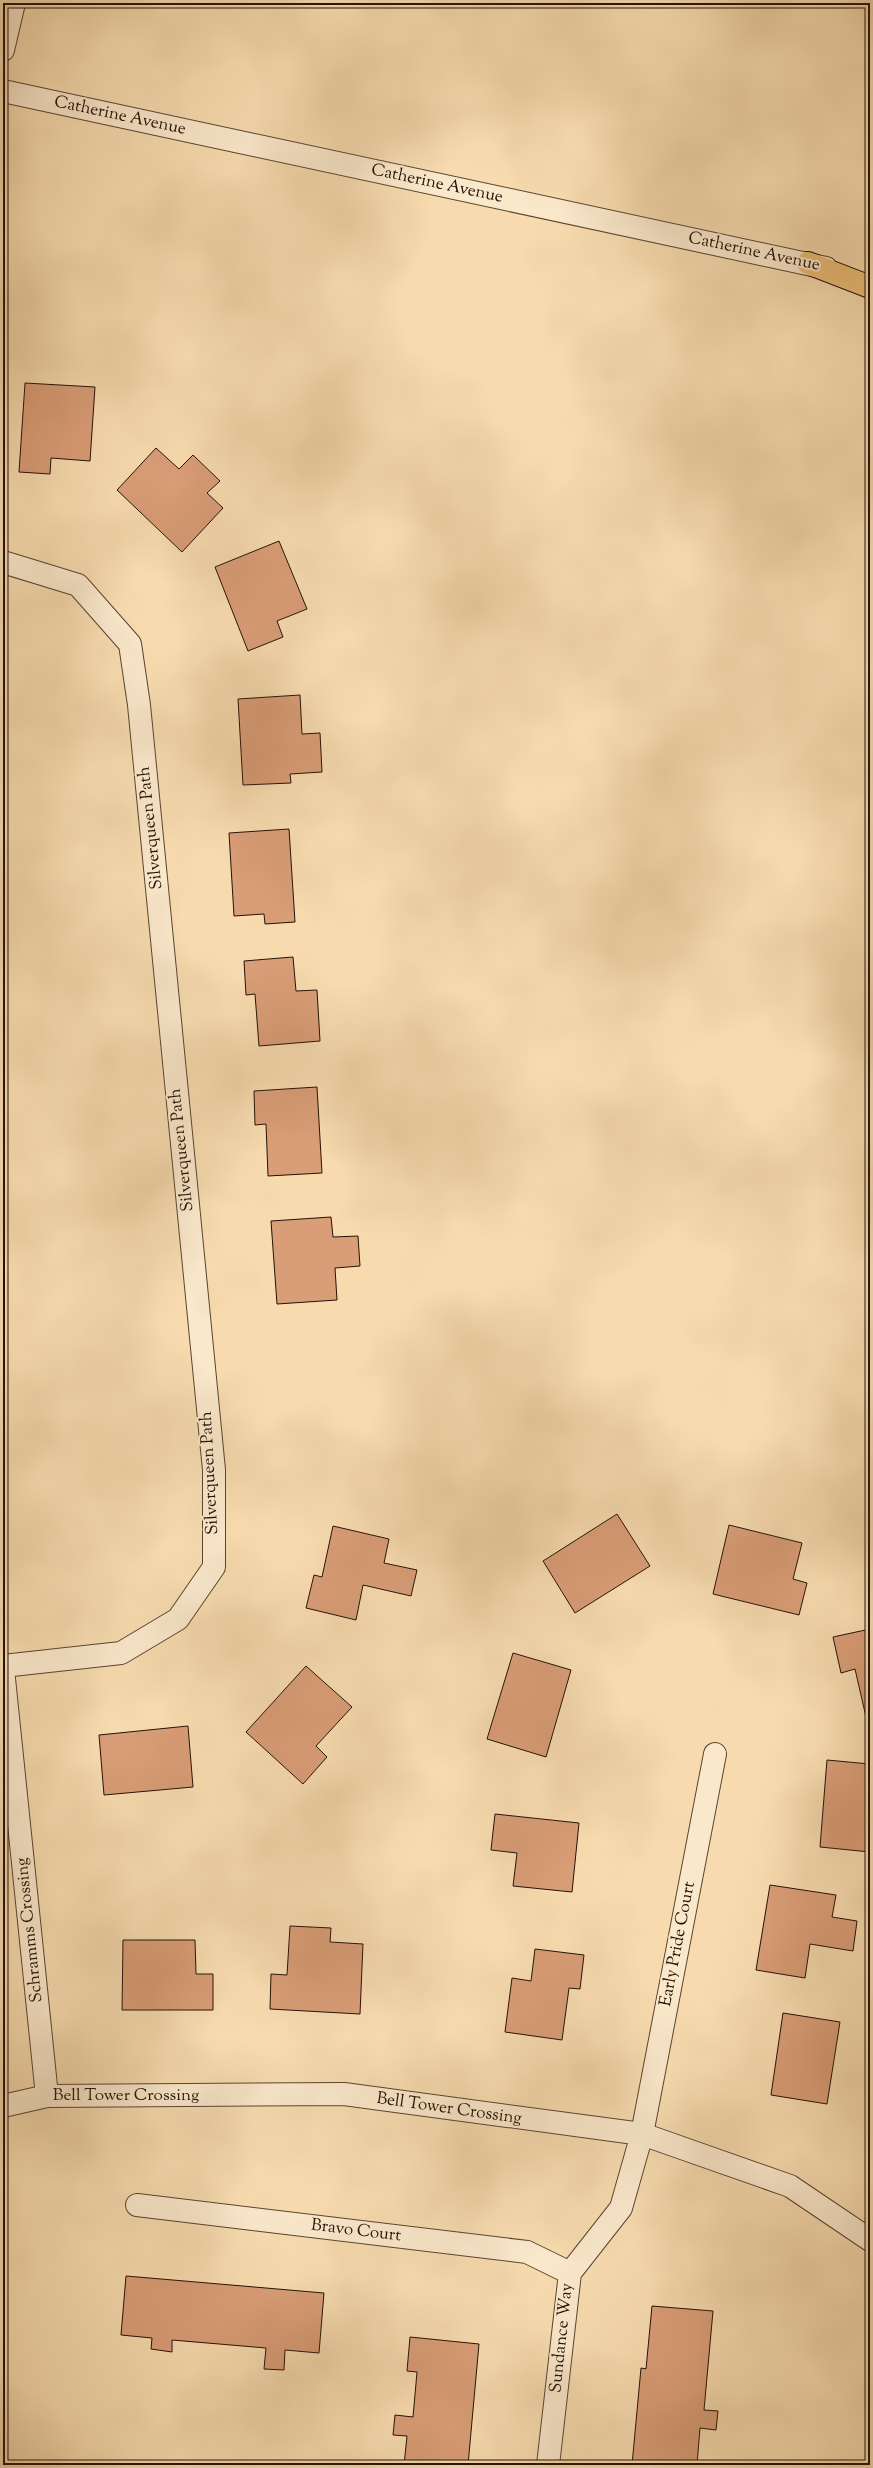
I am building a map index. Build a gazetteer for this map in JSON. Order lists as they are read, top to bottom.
{
  "streets": {
    "street": [
      "Catherine Avenue",
      "Silverqueen Path",
      "Schramms Crossing",
      "Early Pride Court",
      "Bell Tower Crossing",
      "Bravo Court",
      "Sundance Way"
    ]
  },
  "crossings": [
    ["Silverqueen Path", "Schramms Crossing"],
    ["Schramms Crossing", "Bell Tower Crossing"],
    ["Early Pride Court", "Bell Tower Crossing"],
    ["Early Pride Court", "Sundance Way"],
    ["Bell Tower Crossing", "Sundance Way"],
    ["Bravo Court", "Sundance Way"]
  ]
}
